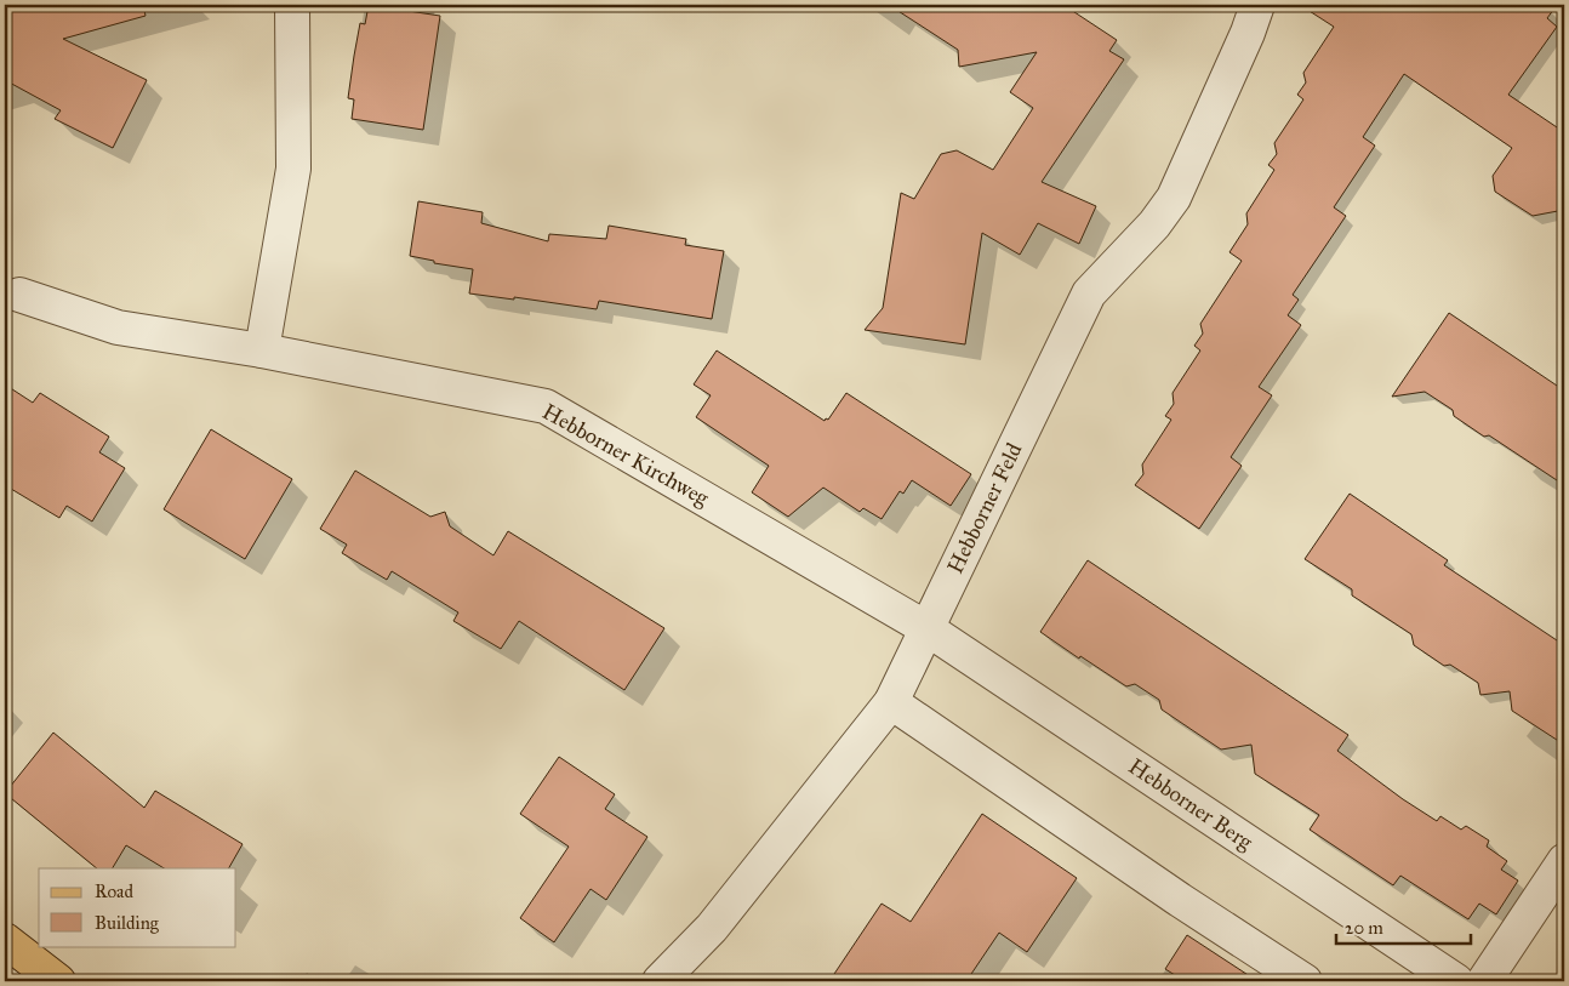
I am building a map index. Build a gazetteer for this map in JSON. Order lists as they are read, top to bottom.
{
  "streets": {
    "street": ["Hebborner Kirchweg", "Hebborner Feld", "Hebborner Berg"]
  },
  "crossings": [
    ["Hebborner Kirchweg", "Hebborner Feld"],
    ["Hebborner Kirchweg", "Hebborner Berg"],
    ["Hebborner Feld", "Hebborner Berg"]
  ],
  "legend": ["Road", "Building"],
  "scale_bar": "20 m"
}
